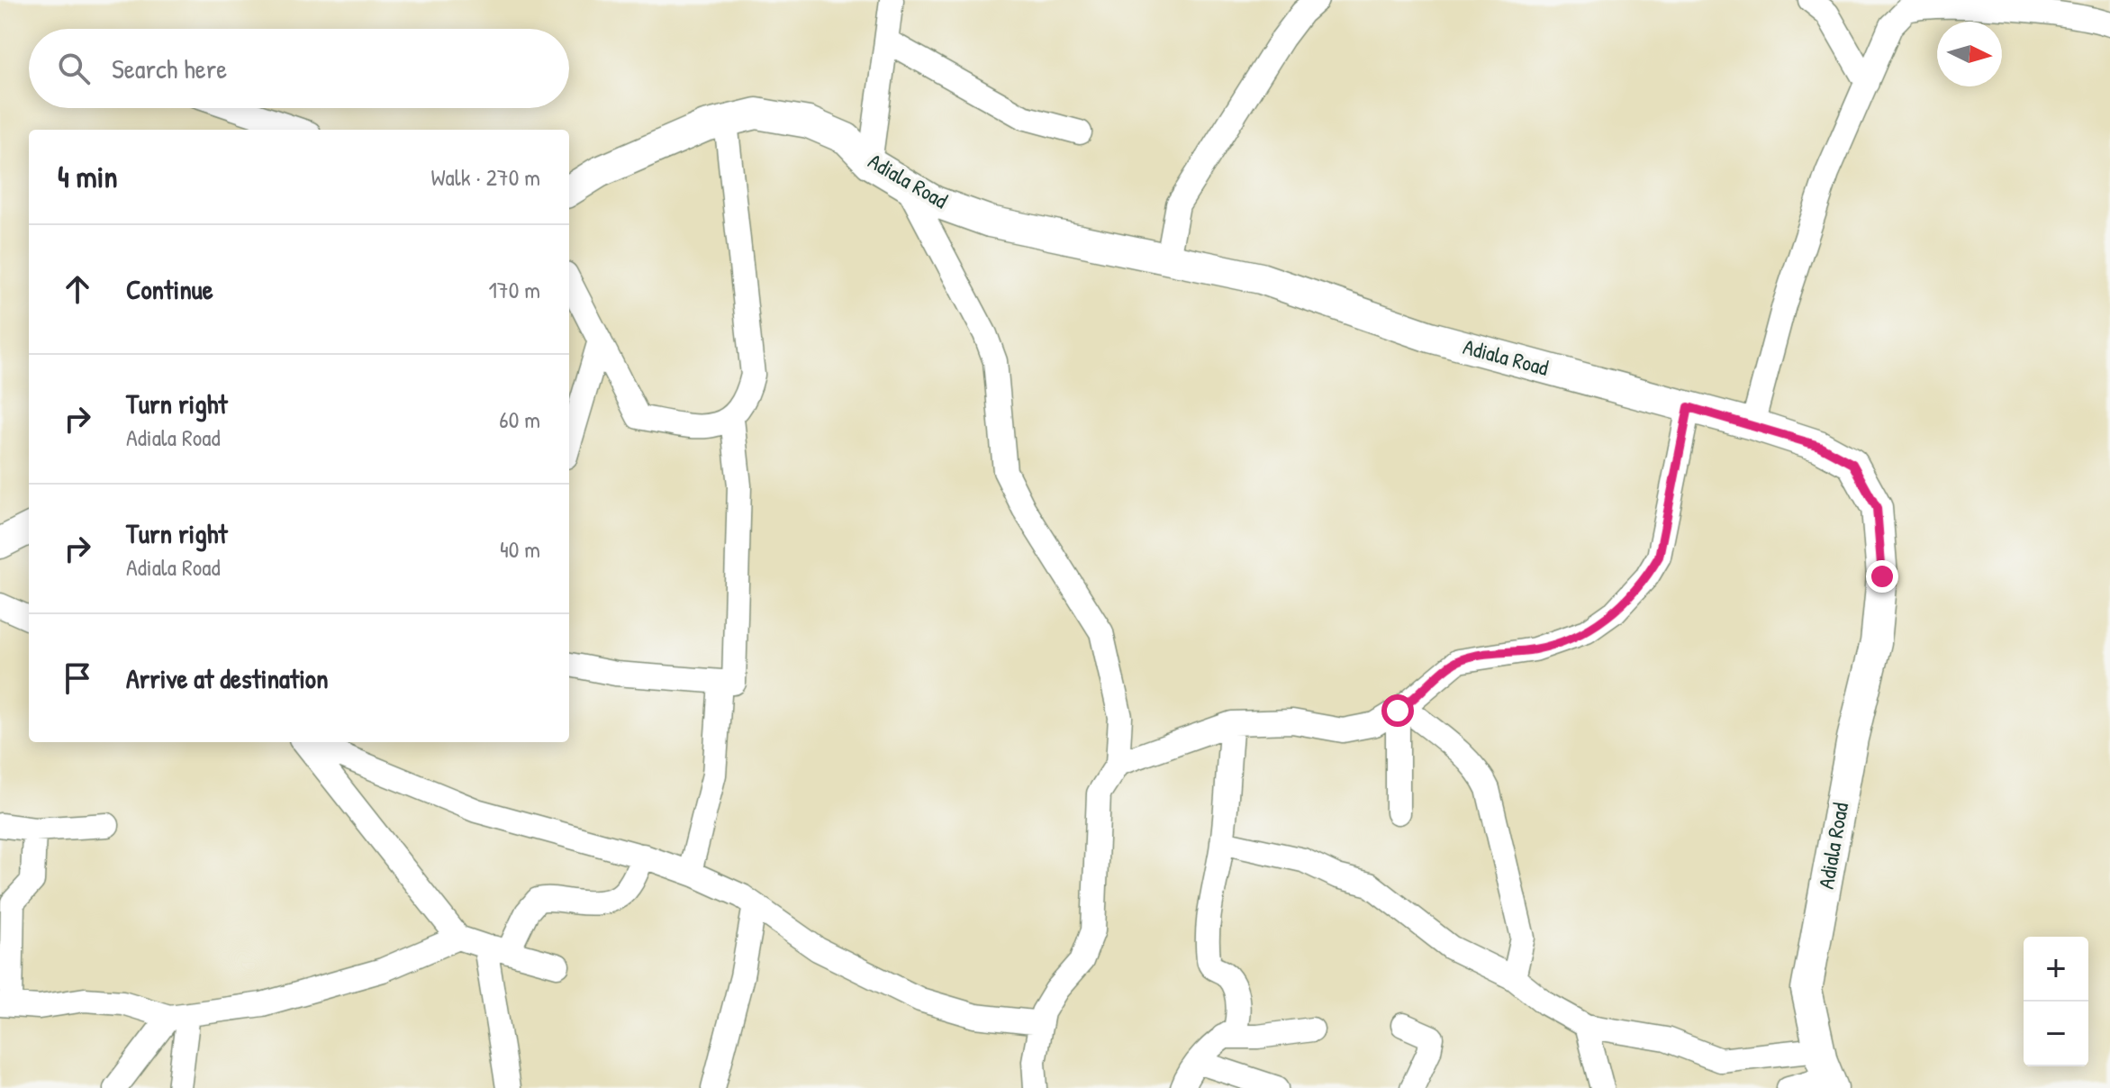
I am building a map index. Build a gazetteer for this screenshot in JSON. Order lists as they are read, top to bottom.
{
  "streets": {
    "main road": ["Adiala Road"]
  },
  "north": "right",
  "page": {
    "search": "Search here",
    "heading": ["4 min", "Walk · 270 m"],
    "list": [
      ["Continue", "170 m"],
      ["Turn right", "Adiala Road", "60 m"],
      ["Turn right", "Adiala Road", "40 m"],
      "Arrive at destination"
    ],
    "map_buttons": ["+", "−"]
  }
}
